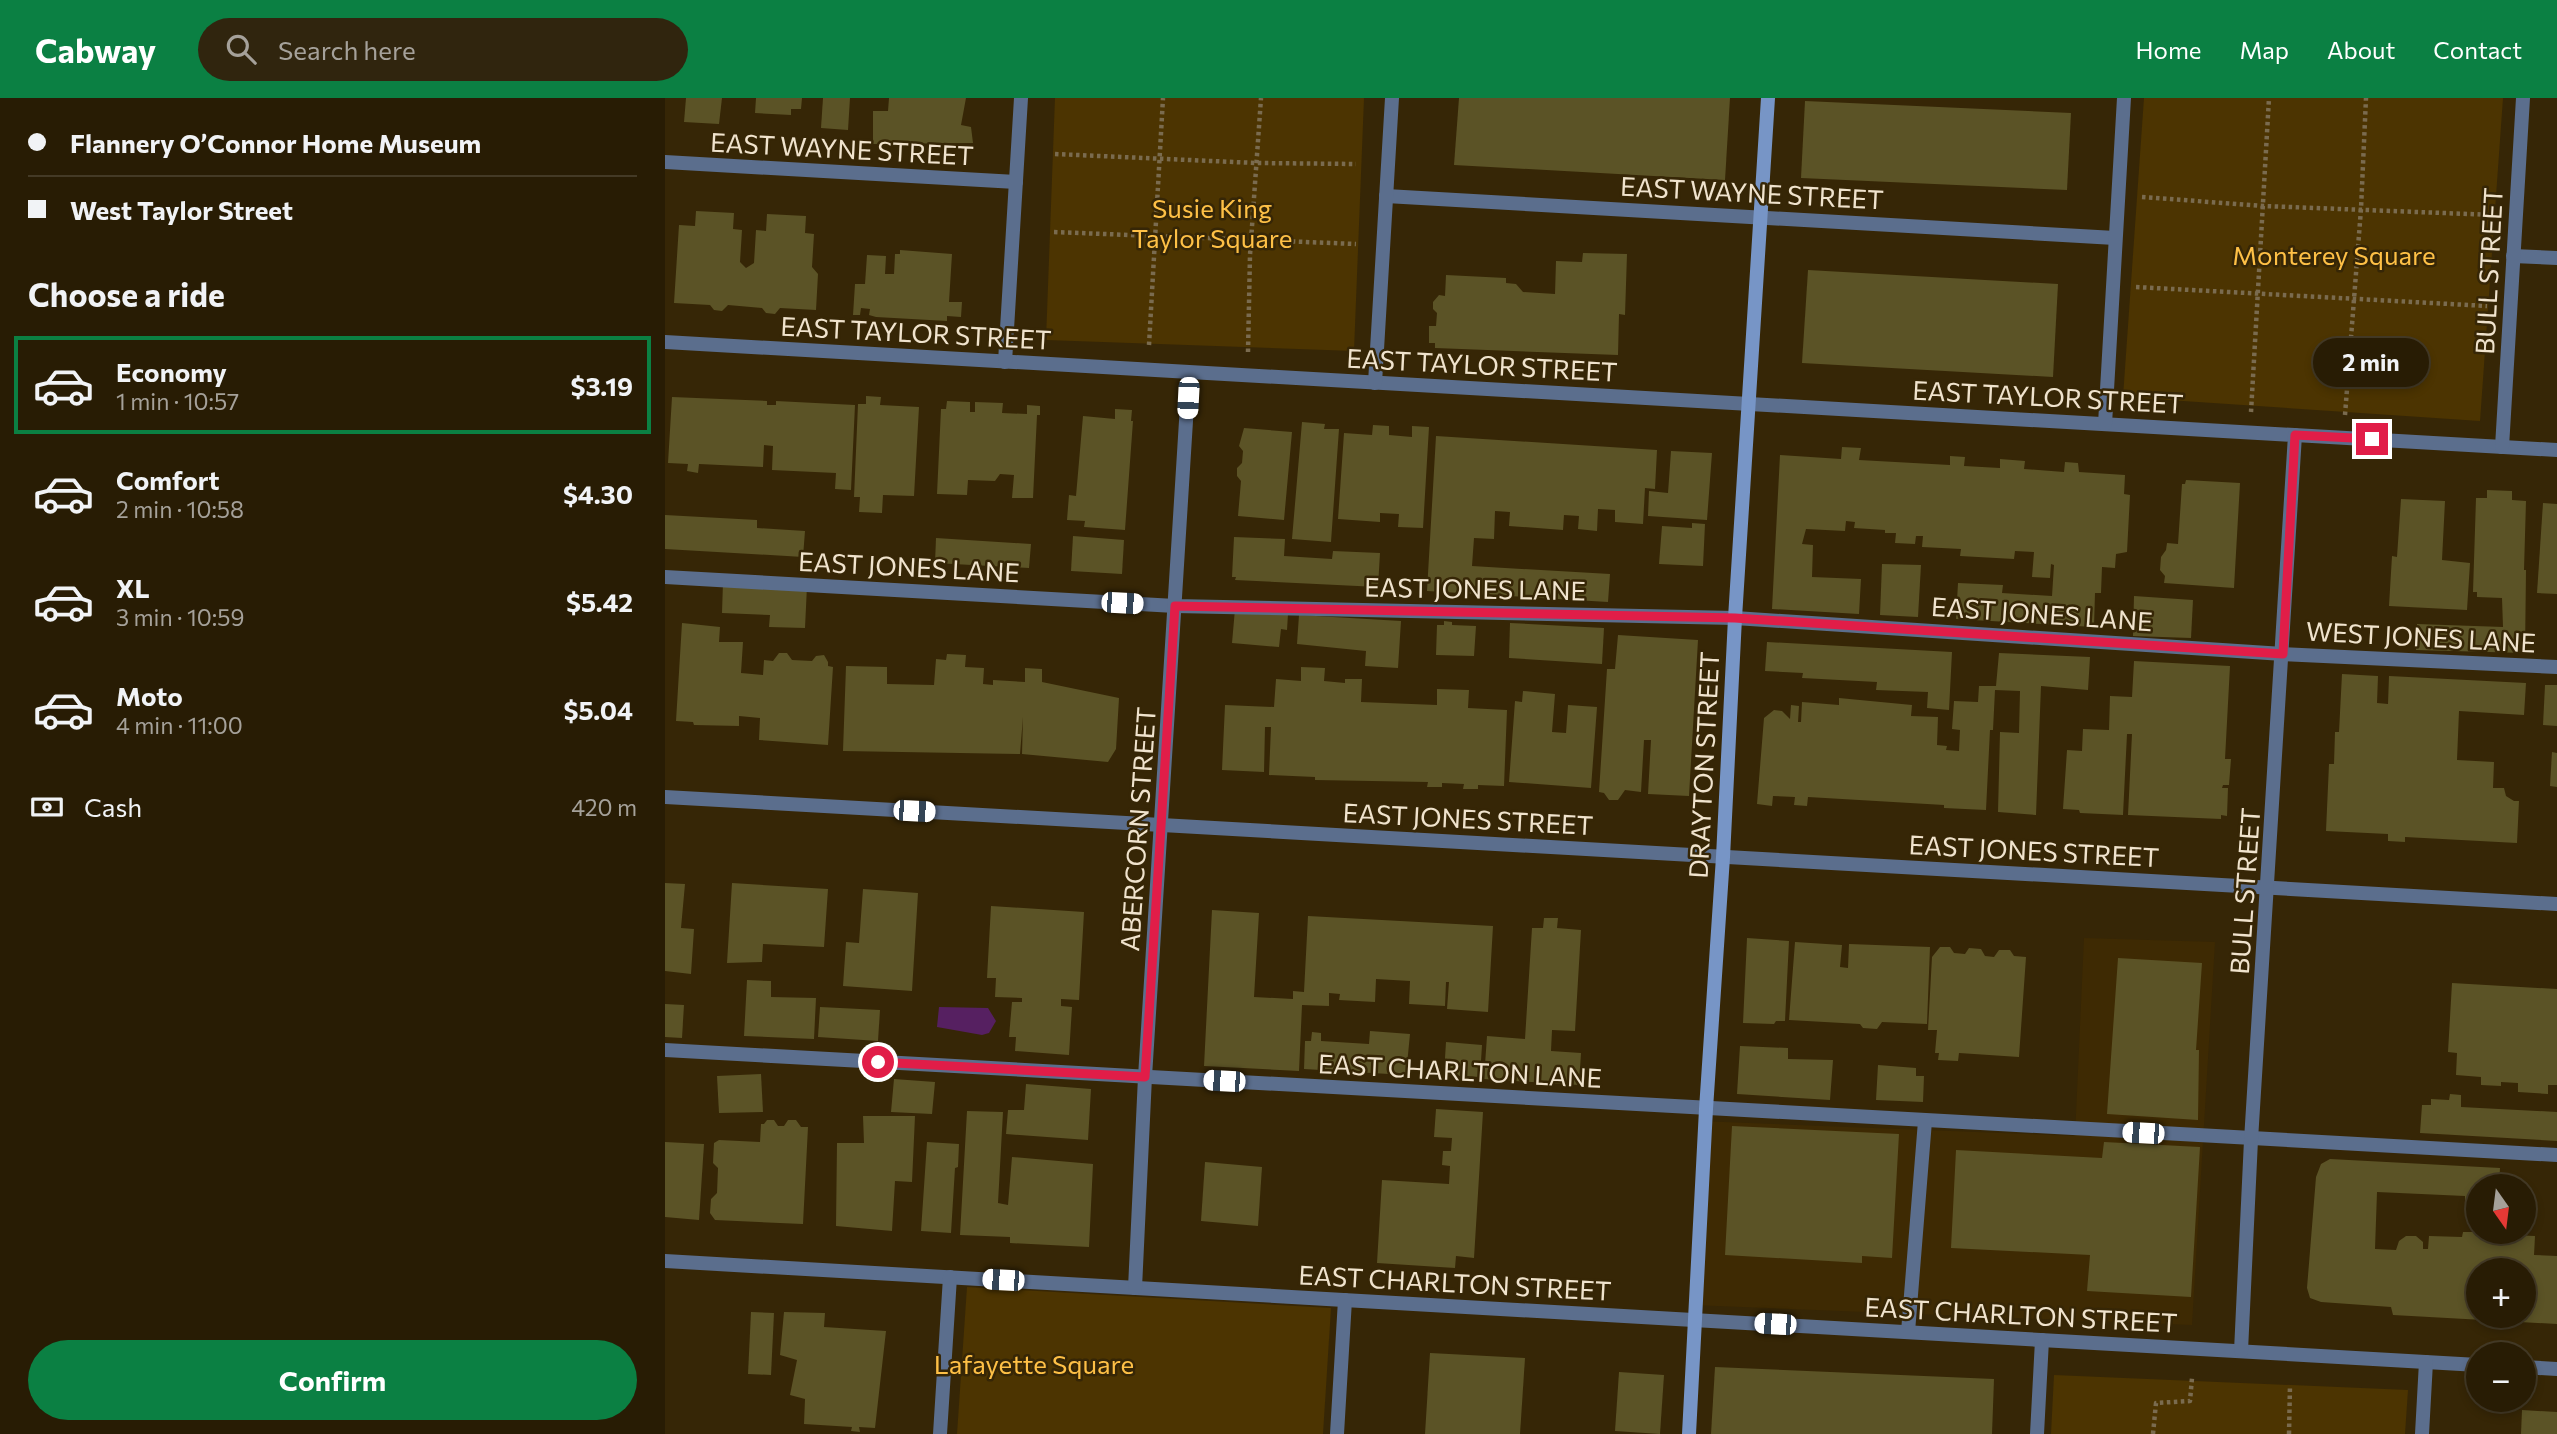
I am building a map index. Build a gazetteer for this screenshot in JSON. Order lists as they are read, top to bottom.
{
  "streets": {
    "main road": ["DRAYTON STREET"],
    "street": [
      "EAST WAYNE STREET",
      "BULL STREET",
      "EAST TAYLOR STREET",
      "EAST JONES LANE",
      "WEST JONES LANE",
      "EAST JONES STREET",
      "ABERCORN STREET",
      "EAST CHARLTON LANE",
      "EAST CHARLTON STREET"
    ]
  },
  "crossings": [
    ["EAST WAYNE STREET", "DRAYTON STREET"],
    ["BULL STREET", "EAST TAYLOR STREET"],
    ["BULL STREET", "EAST JONES LANE"],
    ["BULL STREET", "WEST JONES LANE"],
    ["BULL STREET", "EAST JONES STREET"],
    ["BULL STREET", "EAST CHARLTON LANE"],
    ["BULL STREET", "EAST CHARLTON STREET"],
    ["EAST TAYLOR STREET", "DRAYTON STREET"],
    ["EAST TAYLOR STREET", "ABERCORN STREET"],
    ["EAST JONES LANE", "WEST JONES LANE"],
    ["EAST JONES LANE", "DRAYTON STREET"],
    ["EAST JONES LANE", "ABERCORN STREET"],
    ["DRAYTON STREET", "EAST JONES STREET"],
    ["DRAYTON STREET", "EAST CHARLTON LANE"],
    ["DRAYTON STREET", "EAST CHARLTON STREET"],
    ["EAST JONES STREET", "ABERCORN STREET"],
    ["ABERCORN STREET", "EAST CHARLTON LANE"],
    ["ABERCORN STREET", "EAST CHARLTON STREET"]
  ],
  "parks": ["Susie King Taylor Square", "Monterey Square", "Lafayette Square"],
  "north": "bottom",
  "page": {
    "header": "Cabway",
    "search": "Search here",
    "nav": [
      "Home",
      "Map",
      "About",
      "Contact"
    ],
    "banner": ["Flannery O’Connor Home Museum", "West Taylor Street"],
    "heading": "Choose a ride",
    "list": [
      {
        "name": "Economy",
        "note": "1 min · 10:57",
        "value": "$3.19"
      },
      {
        "name": "Comfort",
        "note": "2 min · 10:58",
        "value": "$4.30"
      },
      {
        "name": "XL",
        "note": "3 min · 10:59",
        "value": "$5.42"
      },
      {
        "name": "Moto",
        "note": "4 min · 11:00",
        "value": "$5.04"
      }
    ],
    "bubble": "2 min",
    "pay": ["Cash", "420 m"],
    "map_buttons": ["+", "−"],
    "buttons": "Confirm"
  }
}
